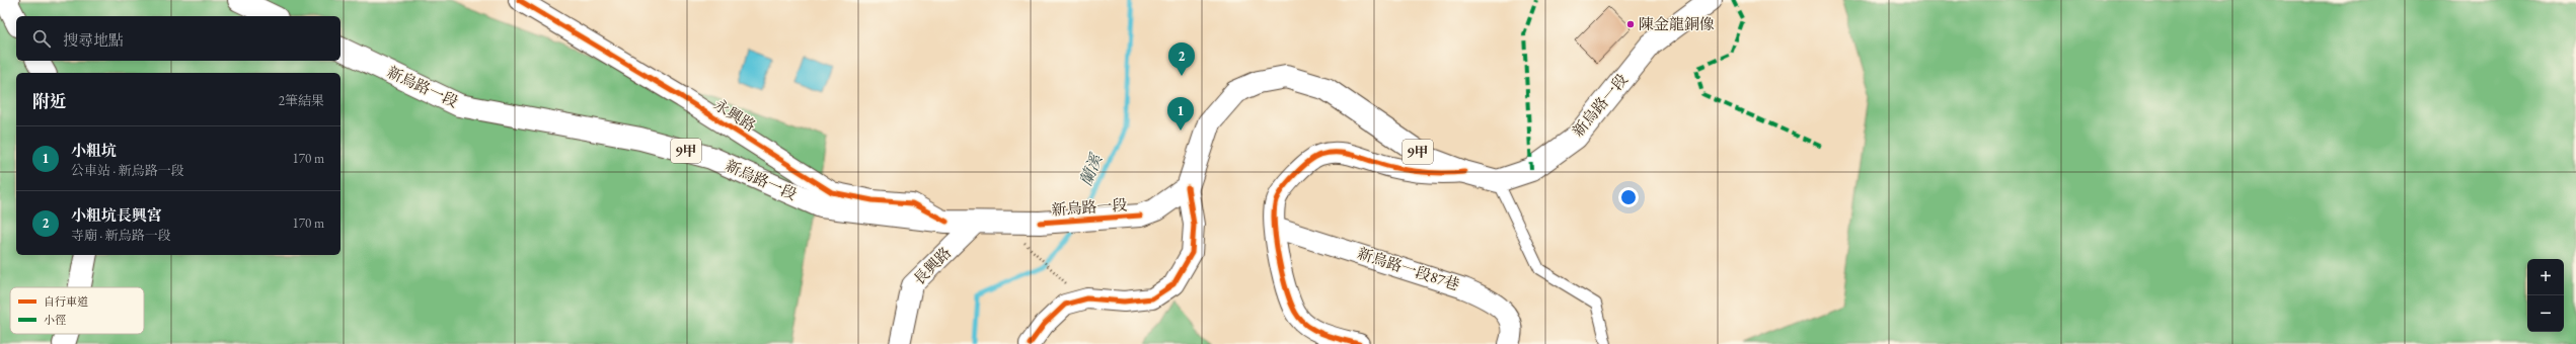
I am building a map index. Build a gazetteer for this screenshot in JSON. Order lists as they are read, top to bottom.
{
  "streets": {
    "main road": ["新烏路一段", "9甲"],
    "street": ["永興路", "長興路", "新烏路一段87巷"]
  },
  "crossings": [
    ["新烏路一段", "永興路"],
    ["新烏路一段", "9甲"],
    ["新烏路一段", "長興路"]
  ],
  "water": ["蘭溪"],
  "places": ["陳金龍銅像"],
  "legend": ["自行車道", "小徑"],
  "page": {
    "search": "搜尋地點",
    "pins": ["2", "1"],
    "heading": ["附近", "2筆結果"],
    "list": [
      {
        "mark": "1",
        "name": "小粗坑",
        "note": "公車站 · 新烏路一段",
        "value": "170 m"
      },
      {
        "mark": "2",
        "name": "小粗坑長興宮",
        "note": "寺廟 · 新烏路一段",
        "value": "170 m"
      }
    ],
    "map_buttons": ["+", "−"]
  }
}
